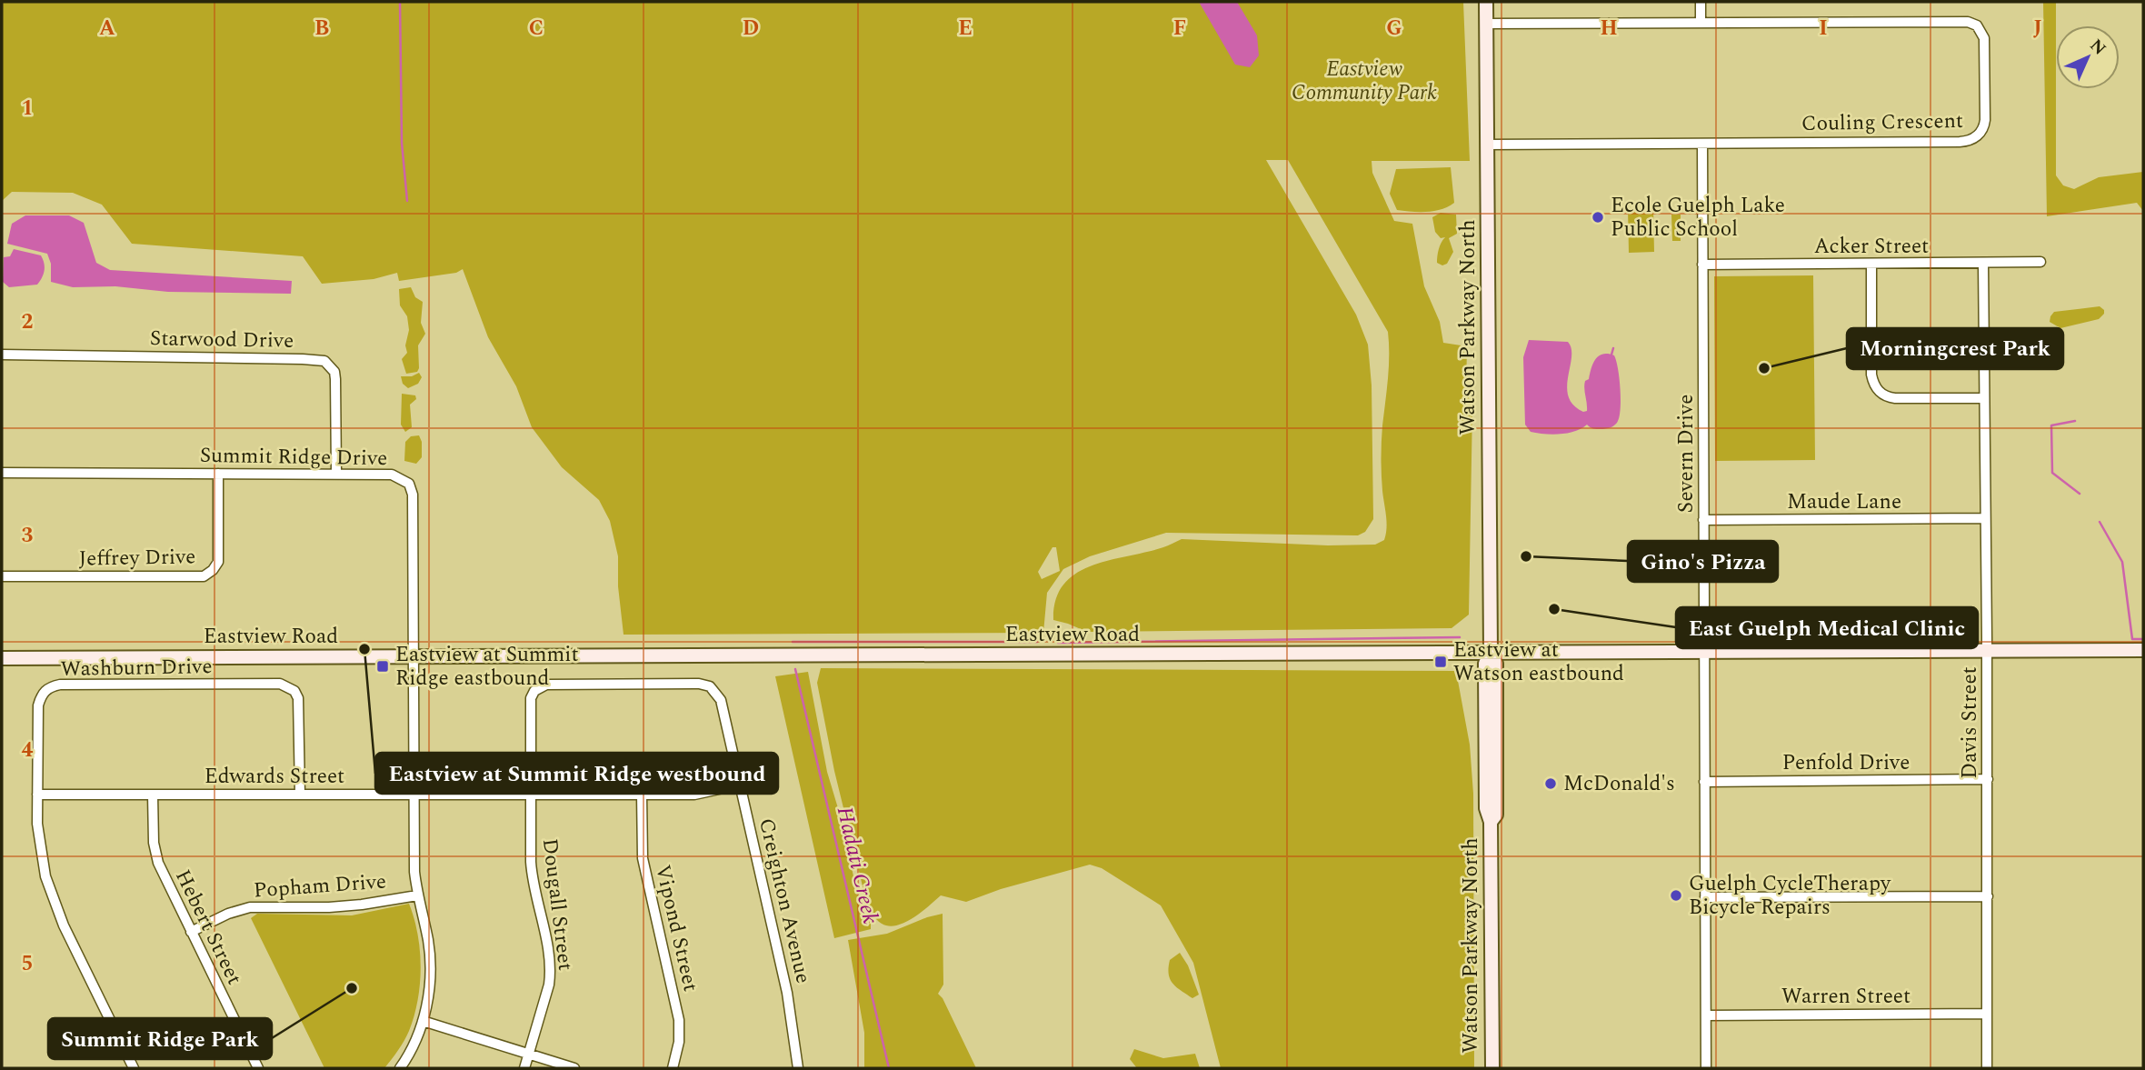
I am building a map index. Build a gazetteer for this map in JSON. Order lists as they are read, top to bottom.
{
  "streets": {
    "street": [
      "Couling Crescent",
      "Acker Street",
      "Watson Parkway North",
      "Starwood Drive",
      "Severn Drive",
      "Summit Ridge Drive",
      "Maude Lane",
      "Jeffrey Drive",
      "Eastview Road",
      "Washburn Drive",
      "Davis Street",
      "Penfold Drive",
      "Edwards Street",
      "Popham Drive",
      "Creighton Avenue",
      "Dougall Street",
      "Hebert Street",
      "Vipond Street",
      "Warren Street"
    ]
  },
  "crossings": [
    ["Couling Crescent", "Watson Parkway North"],
    ["Couling Crescent", "Severn Drive"],
    ["Acker Street", "Severn Drive"],
    ["Acker Street", "Davis Street"],
    ["Watson Parkway North", "Eastview Road"],
    ["Starwood Drive", "Summit Ridge Drive"],
    ["Severn Drive", "Maude Lane"],
    ["Severn Drive", "Eastview Road"],
    ["Severn Drive", "Penfold Drive"],
    ["Severn Drive", "Warren Street"],
    ["Summit Ridge Drive", "Jeffrey Drive"],
    ["Summit Ridge Drive", "Eastview Road"],
    ["Summit Ridge Drive", "Edwards Street"],
    ["Summit Ridge Drive", "Popham Drive"],
    ["Maude Lane", "Davis Street"],
    ["Eastview Road", "Davis Street"],
    ["Washburn Drive", "Edwards Street"],
    ["Davis Street", "Penfold Drive"],
    ["Davis Street", "Warren Street"],
    ["Edwards Street", "Creighton Avenue"],
    ["Edwards Street", "Dougall Street"],
    ["Edwards Street", "Hebert Street"],
    ["Edwards Street", "Vipond Street"],
    ["Popham Drive", "Hebert Street"],
    ["Creighton Avenue", "Dougall Street"]
  ],
  "water": ["Hadati Creek"],
  "parks": ["Eastview Community Park"],
  "places": {
    "other": [
      "Ecole Guelph Lake Public School",
      "Morningcrest Park",
      "Gino's Pizza",
      "East Guelph Medical Clinic",
      "Eastview at Summit Ridge westbound",
      "McDonald's",
      "Guelph CycleTherapy Bicycle Repairs",
      "Summit Ridge Park"
    ],
    "transit": ["Eastview at Watson eastbound", "Eastview at Summit Ridge eastbound"]
  },
  "north": "top right",
  "grid": {
    "columns": [
      "A",
      "B",
      "C",
      "D",
      "E",
      "F",
      "G",
      "H",
      "I",
      "J"
    ],
    "rows": [
      "1",
      "2",
      "3",
      "4",
      "5"
    ]
  }
}
